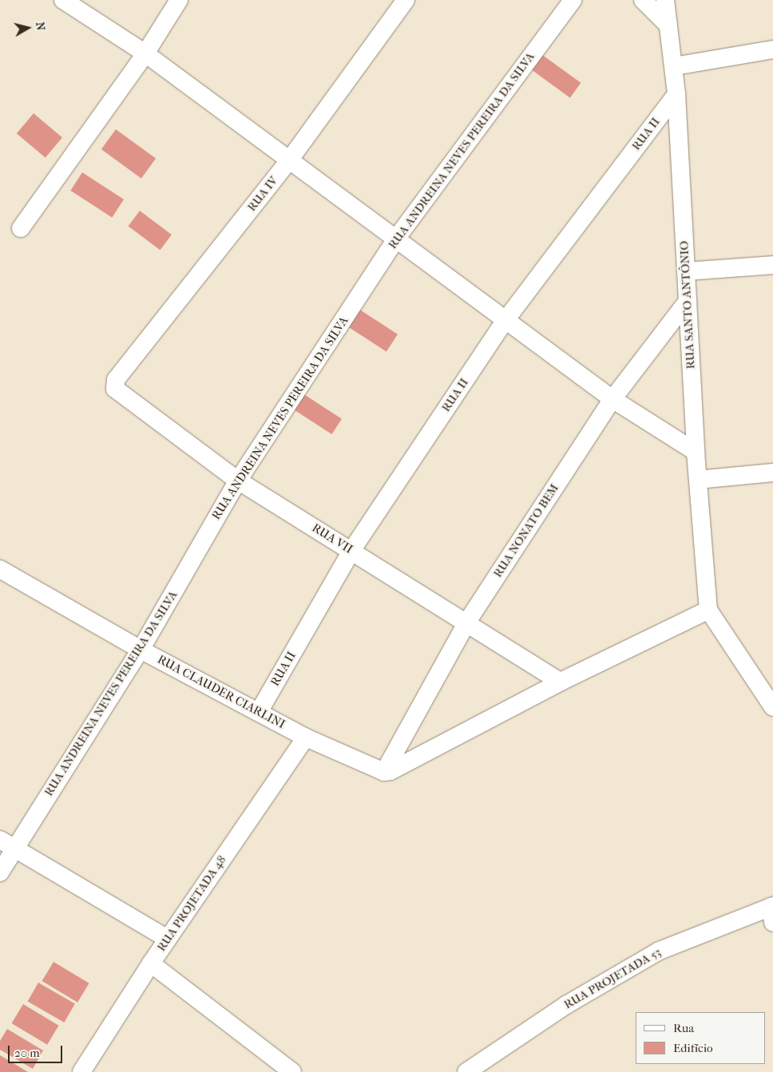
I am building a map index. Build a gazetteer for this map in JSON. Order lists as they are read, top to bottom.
{
  "streets": {
    "street": [
      "RUA II",
      "RUA ANDREINA NEVES PEREIRA DA SILVA",
      "RUA IV",
      "RUA SANTO ANTÔNIO",
      "RUA NONATO BEM",
      "RUA VII",
      "RUA CLAUDER CIARLINI",
      "RUA PROJETADA 48",
      "RUA PROJETADA 53"
    ]
  },
  "crossings": [
    ["RUA II", "RUA SANTO ANTÔNIO"],
    ["RUA II", "RUA VII"],
    ["RUA II", "RUA CLAUDER CIARLINI"],
    ["RUA ANDREINA NEVES PEREIRA DA SILVA", "RUA VII"],
    ["RUA ANDREINA NEVES PEREIRA DA SILVA", "RUA CLAUDER CIARLINI"],
    ["RUA IV", "RUA VII"],
    ["RUA SANTO ANTÔNIO", "RUA NONATO BEM"],
    ["RUA NONATO BEM", "RUA VII"],
    ["RUA NONATO BEM", "RUA CLAUDER CIARLINI"],
    ["RUA CLAUDER CIARLINI", "RUA PROJETADA 48"]
  ],
  "legend": ["Rua", "Edifício"],
  "scale_bar": "20 m",
  "north": "right"
}
